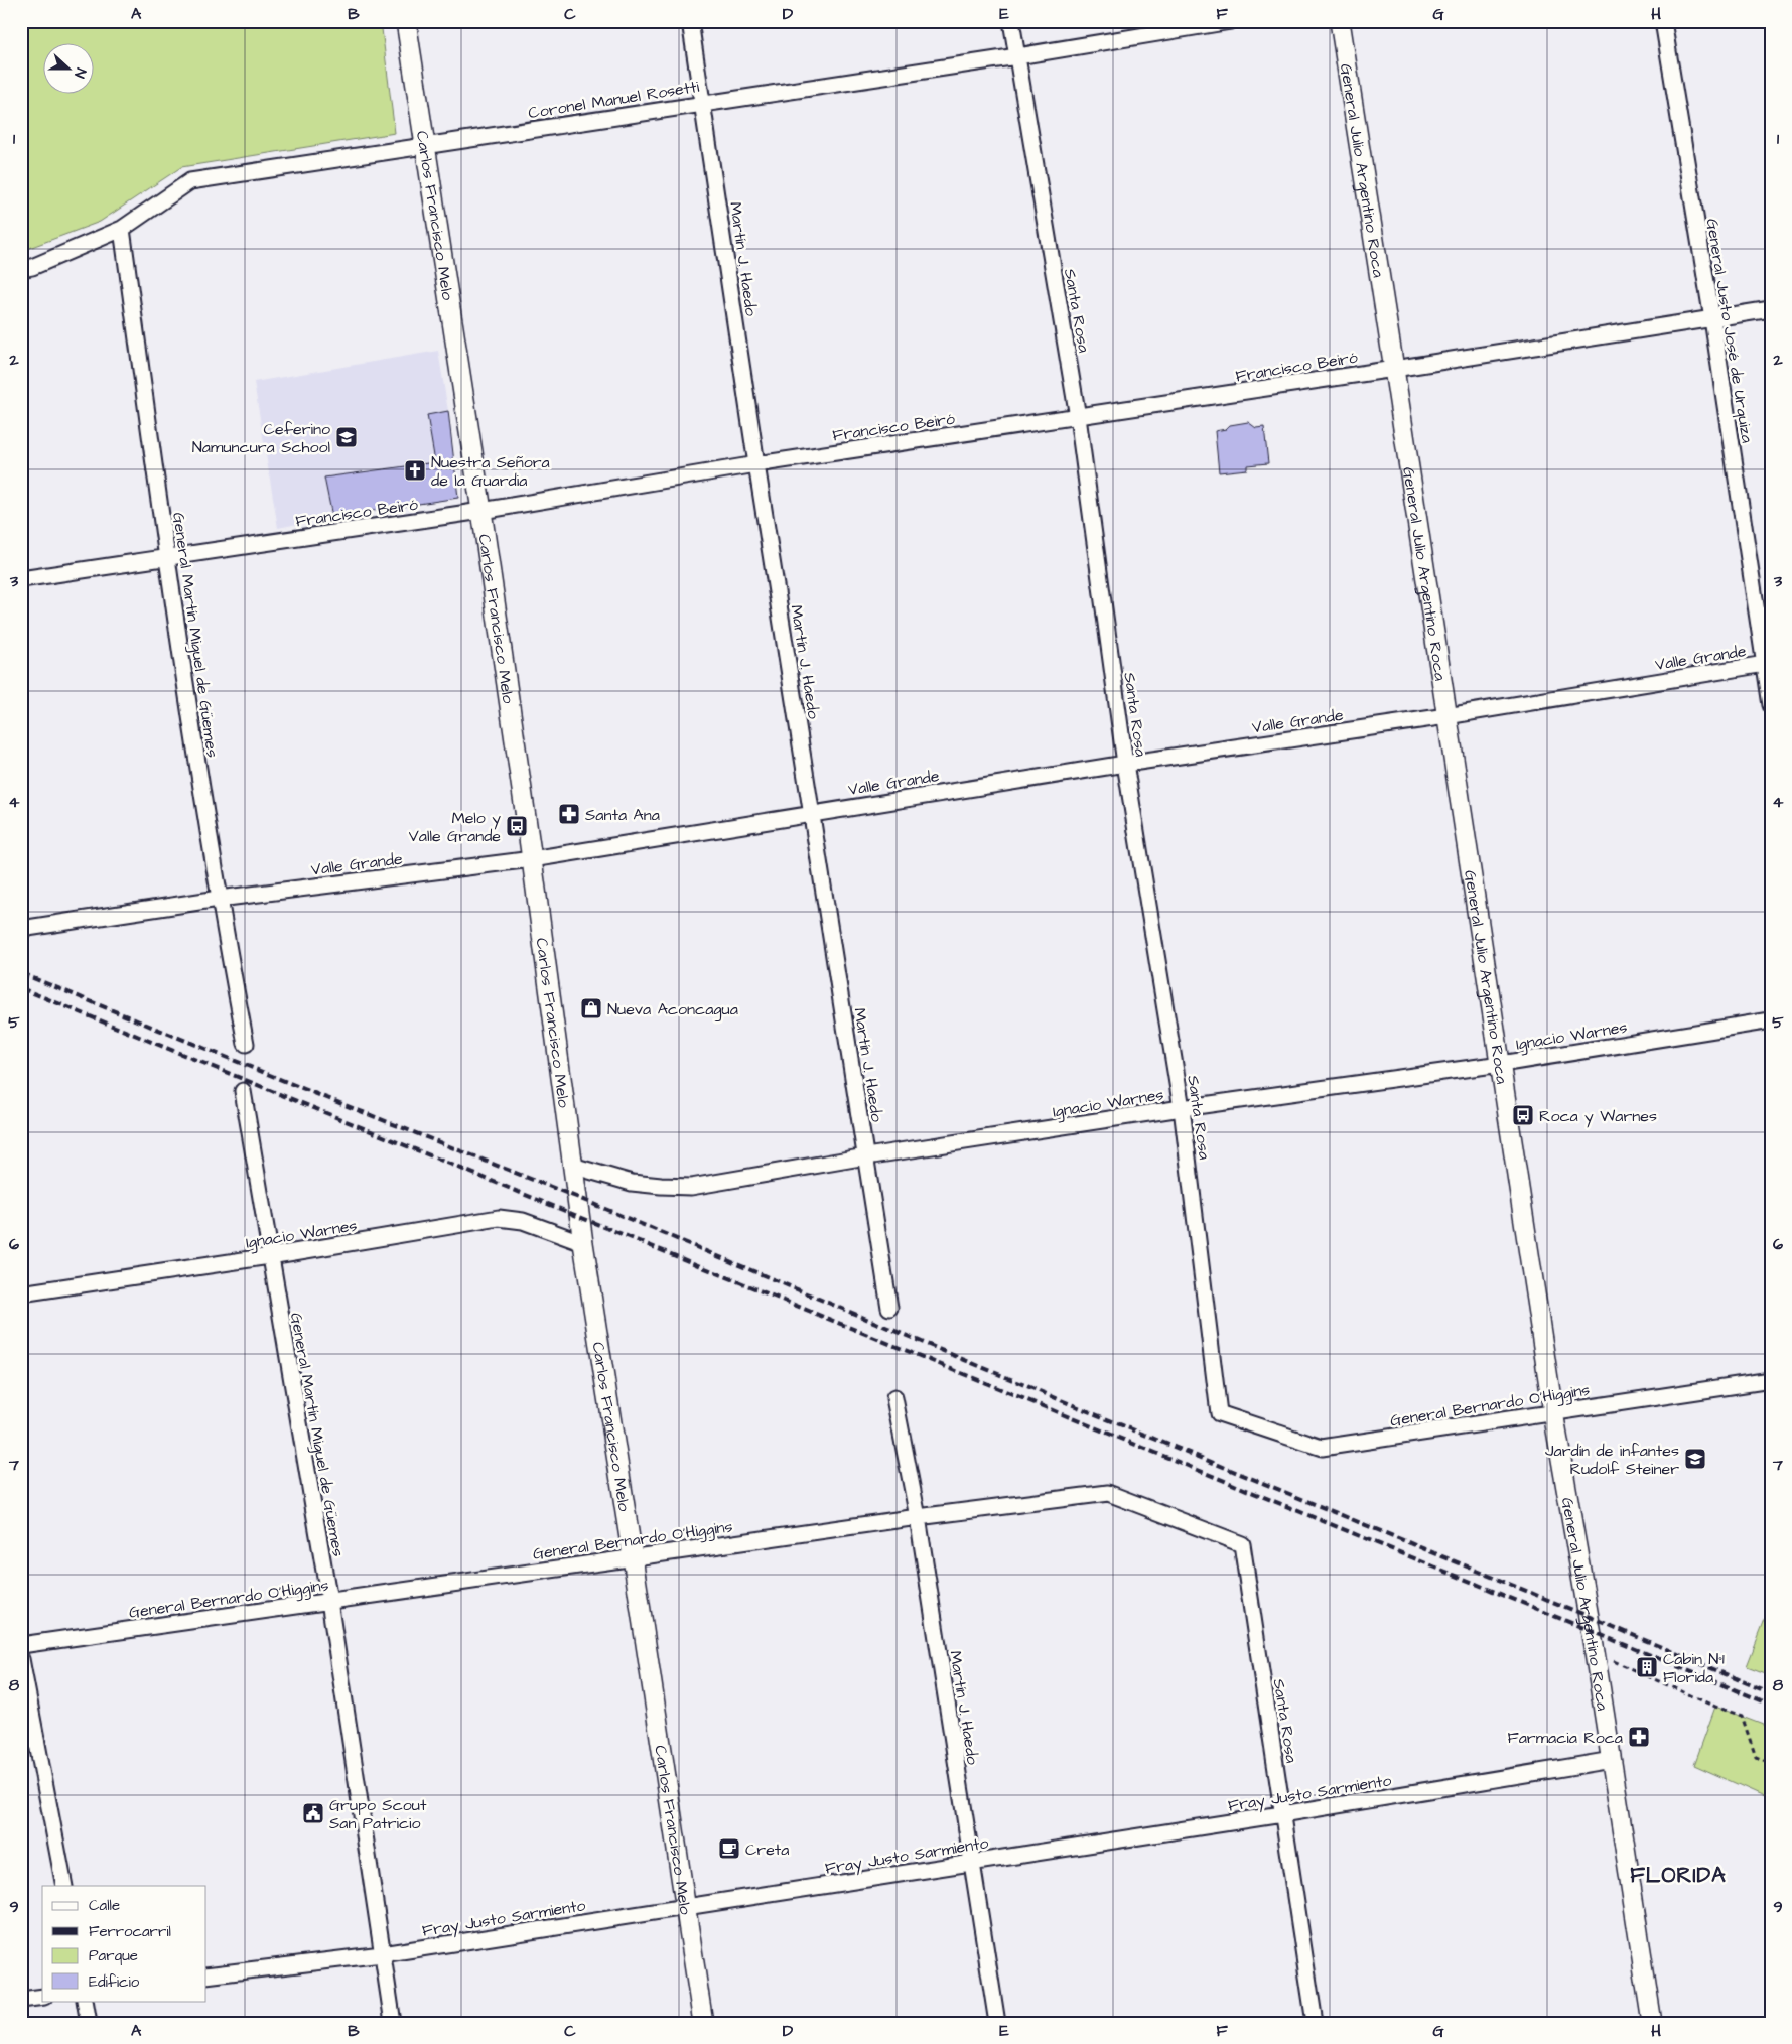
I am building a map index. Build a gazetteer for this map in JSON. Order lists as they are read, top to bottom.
{
  "streets": {
    "street": [
      "Coronel Manuel Rosetti",
      "General Julio Argentino Roca",
      "Carlos Francisco Melo",
      "Martín J. Haedo",
      "Santa Rosa",
      "General Justo José de Urquiza",
      "Francisco Beiró",
      "General Martín Miguel de Güemes",
      "Valle Grande",
      "Ignacio Warnes",
      "General Bernardo O'Higgins",
      "Fray Justo Sarmiento"
    ]
  },
  "crossings": [
    ["Coronel Manuel Rosetti", "Carlos Francisco Melo"],
    ["Coronel Manuel Rosetti", "Martín J. Haedo"],
    ["Coronel Manuel Rosetti", "Santa Rosa"],
    ["Coronel Manuel Rosetti", "General Martín Miguel de Güemes"],
    ["General Julio Argentino Roca", "Francisco Beiró"],
    ["General Julio Argentino Roca", "Valle Grande"],
    ["General Julio Argentino Roca", "Ignacio Warnes"],
    ["General Julio Argentino Roca", "General Bernardo O'Higgins"],
    ["General Julio Argentino Roca", "Fray Justo Sarmiento"],
    ["Carlos Francisco Melo", "Francisco Beiró"],
    ["Carlos Francisco Melo", "Valle Grande"],
    ["Carlos Francisco Melo", "Ignacio Warnes"],
    ["Carlos Francisco Melo", "General Bernardo O'Higgins"],
    ["Carlos Francisco Melo", "Fray Justo Sarmiento"],
    ["Martín J. Haedo", "Francisco Beiró"],
    ["Martín J. Haedo", "Valle Grande"],
    ["Martín J. Haedo", "Ignacio Warnes"],
    ["Martín J. Haedo", "General Bernardo O'Higgins"],
    ["Martín J. Haedo", "Fray Justo Sarmiento"],
    ["Santa Rosa", "Francisco Beiró"],
    ["Santa Rosa", "Valle Grande"],
    ["Santa Rosa", "Ignacio Warnes"],
    ["Santa Rosa", "General Bernardo O'Higgins"],
    ["Santa Rosa", "Fray Justo Sarmiento"],
    ["General Justo José de Urquiza", "Francisco Beiró"],
    ["General Justo José de Urquiza", "Valle Grande"],
    ["Francisco Beiró", "General Martín Miguel de Güemes"],
    ["General Martín Miguel de Güemes", "Valle Grande"],
    ["General Martín Miguel de Güemes", "Ignacio Warnes"],
    ["General Martín Miguel de Güemes", "General Bernardo O'Higgins"],
    ["General Martín Miguel de Güemes", "Fray Justo Sarmiento"]
  ],
  "districts": ["FLORIDA"],
  "places": {
    "school or university": ["Ceferino Namuncura School", "Jardín de infantes Rudolf Steiner"],
    "church": ["Nuestra Señora de la Guardia"],
    "pharmacy": ["Santa Ana", "Farmacia Roca"],
    "bus stop": ["Melo y Valle Grande", "Roca y Warnes"],
    "shop": ["Nueva Aconcagua"],
    "building": ["Cabin N°1 Florida"],
    "public building": ["Grupo Scout San Patricio"],
    "cafe": ["Creta"]
  },
  "legend": [
    "Calle",
    "Ferrocarril",
    "Parque",
    "Edificio"
  ],
  "north": "right",
  "grid": {
    "columns": [
      "A",
      "B",
      "C",
      "D",
      "E",
      "F",
      "G",
      "H"
    ],
    "rows": [
      "1",
      "2",
      "3",
      "4",
      "5",
      "6",
      "7",
      "8",
      "9"
    ]
  }
}
